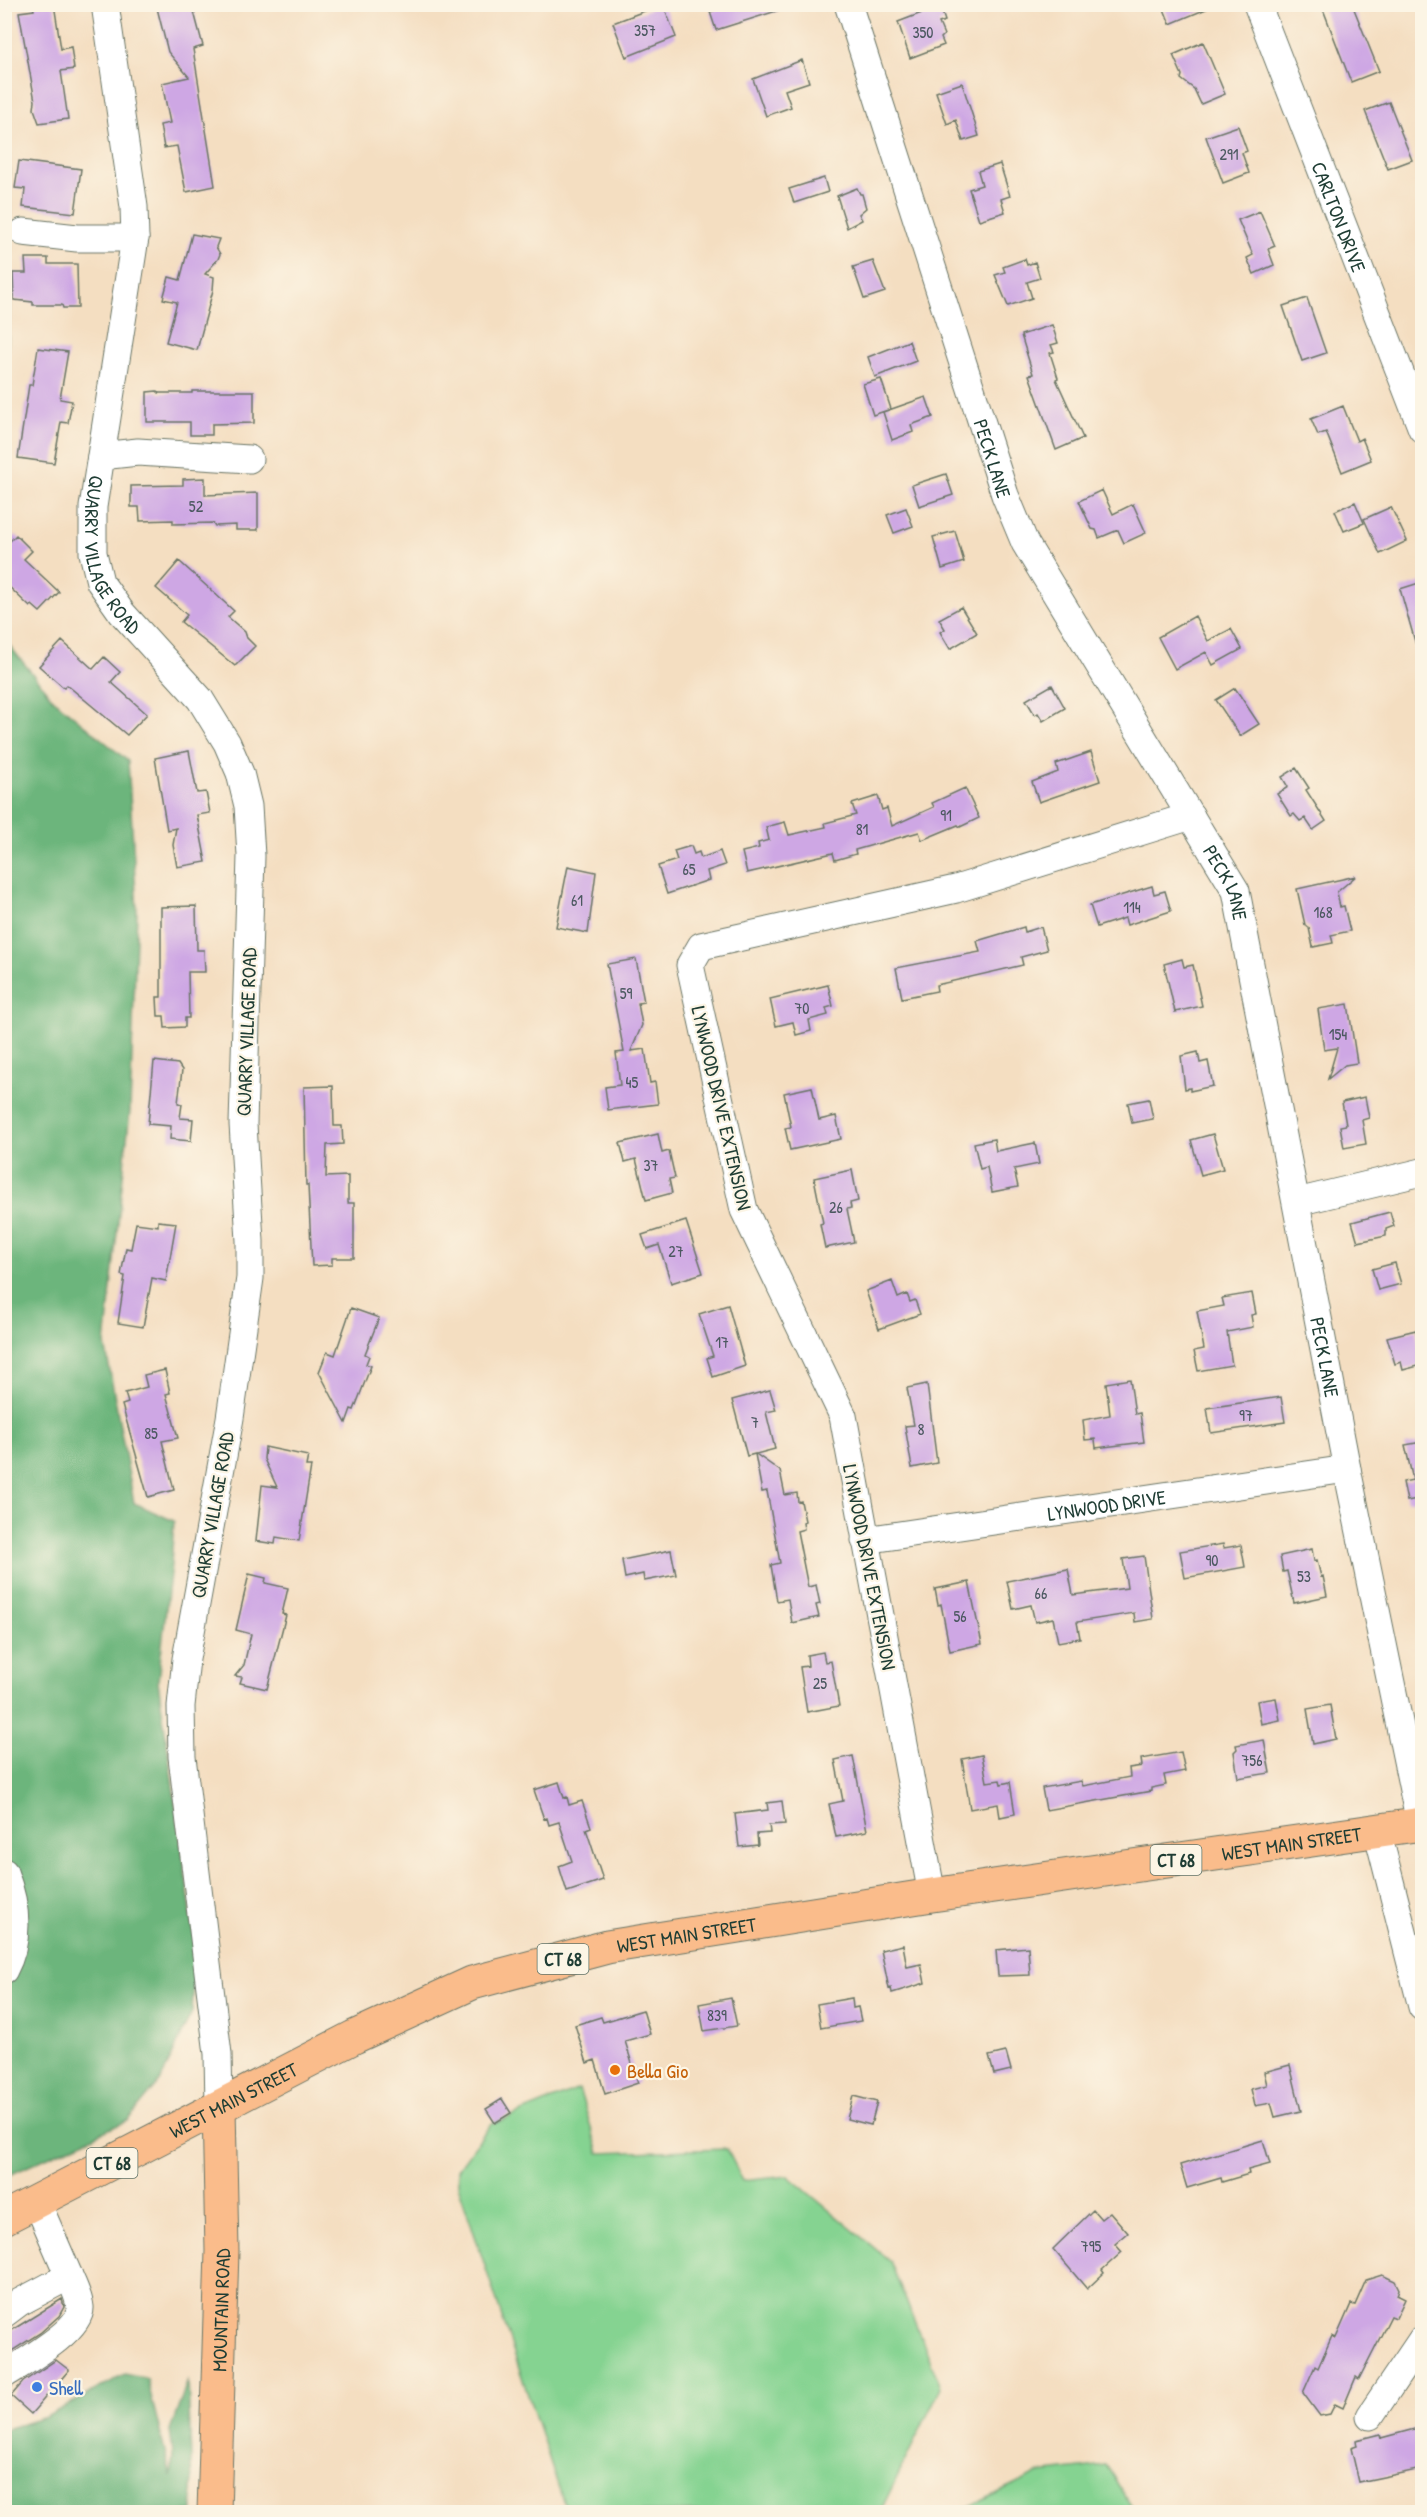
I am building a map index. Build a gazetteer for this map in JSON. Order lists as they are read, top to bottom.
{
  "streets": {
    "main road": ["WEST MAIN STREET", "CT 68", "MOUNTAIN ROAD"],
    "street": [
      "CARLTON DRIVE",
      "PECK LANE",
      "QUARRY VILLAGE ROAD",
      "LYNWOOD DRIVE EXTENSION",
      "LYNWOOD DRIVE"
    ]
  },
  "crossings": [
    ["PECK LANE", "LYNWOOD DRIVE EXTENSION"],
    ["PECK LANE", "LYNWOOD DRIVE"],
    ["PECK LANE", "WEST MAIN STREET"],
    ["QUARRY VILLAGE ROAD", "WEST MAIN STREET"],
    ["QUARRY VILLAGE ROAD", "MOUNTAIN ROAD"],
    ["LYNWOOD DRIVE EXTENSION", "LYNWOOD DRIVE"],
    ["LYNWOOD DRIVE EXTENSION", "WEST MAIN STREET"],
    ["WEST MAIN STREET", "MOUNTAIN ROAD"]
  ],
  "places": ["Bella Gio", "Shell"],
  "house_numbers": [
    "357",
    "350",
    "291",
    "52",
    "91",
    "81",
    "65",
    "61",
    "114",
    "168",
    "59",
    "70",
    "154",
    "45",
    "37",
    "26",
    "27",
    "17",
    "97",
    "7",
    "8",
    "85",
    "90",
    "53",
    "66",
    "56",
    "25",
    "756",
    "839",
    "795"
  ]
}
